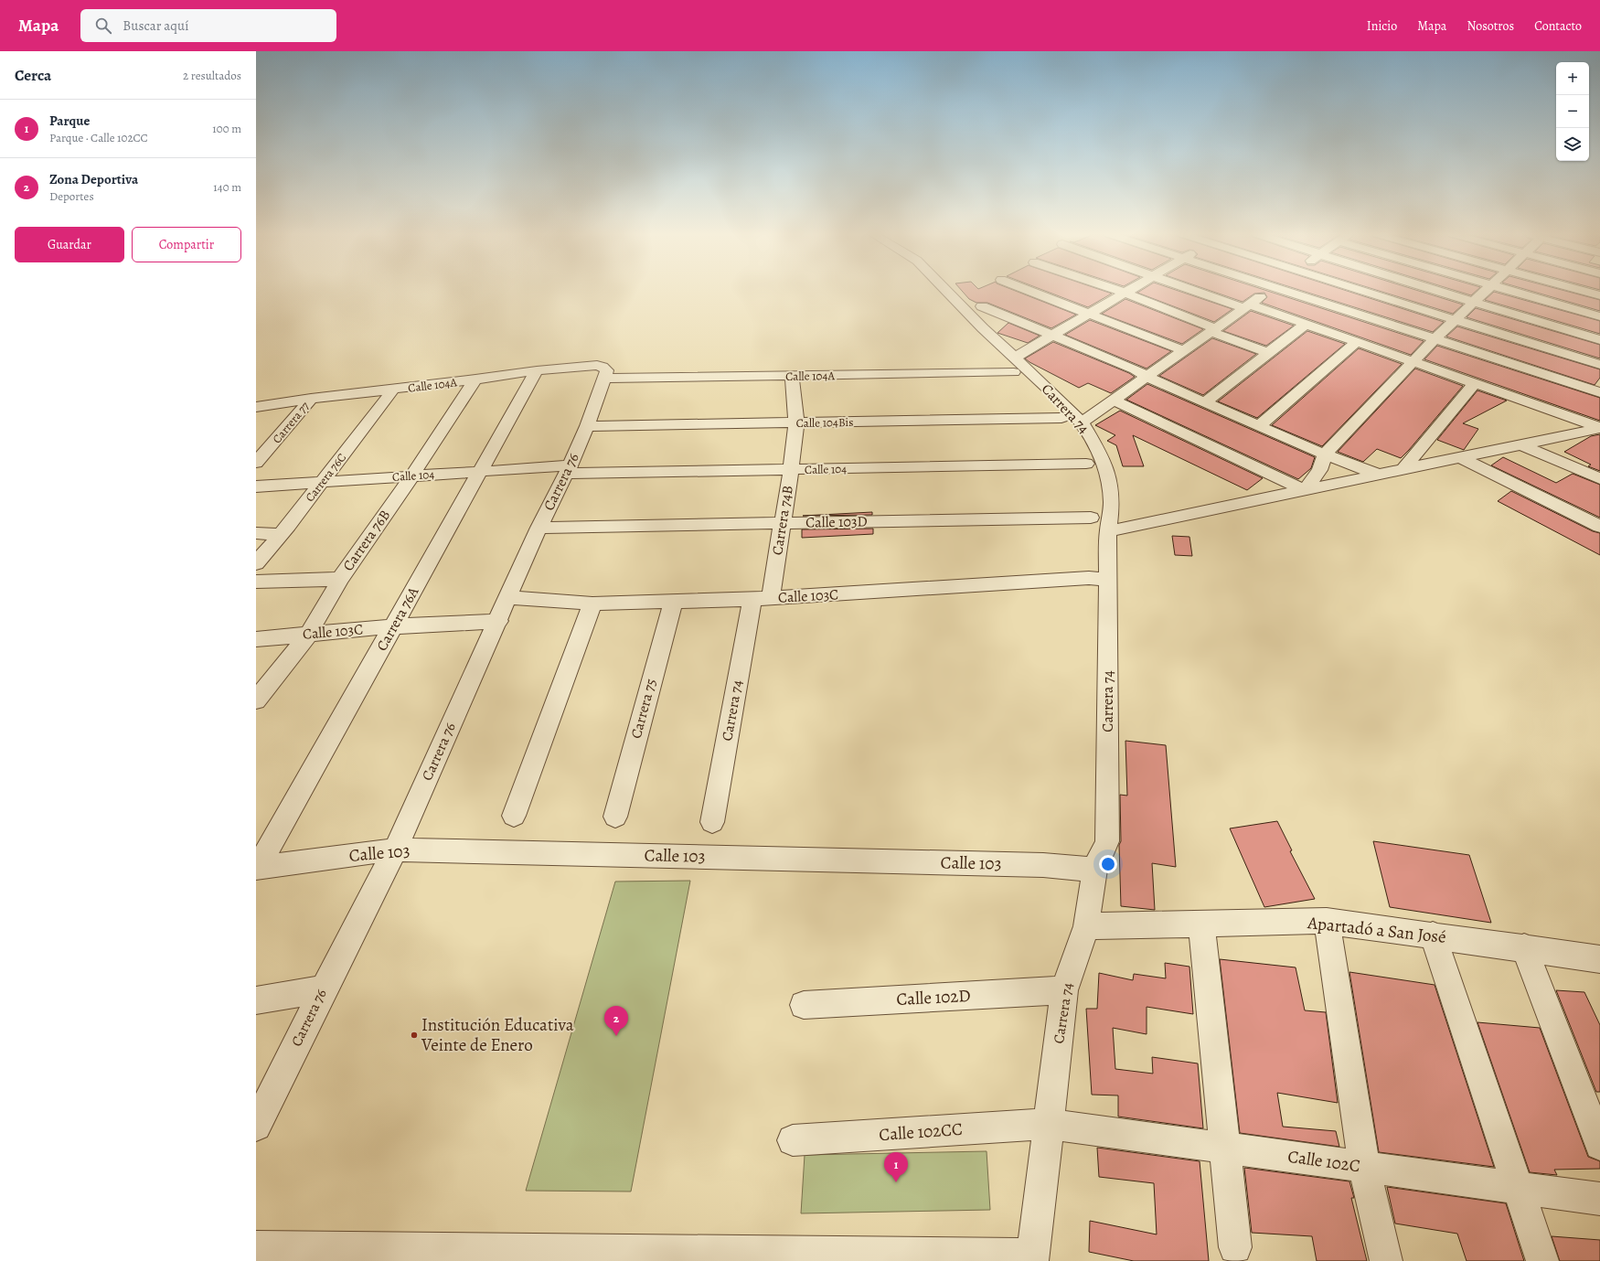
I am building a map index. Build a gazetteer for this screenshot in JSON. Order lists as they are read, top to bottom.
{
  "streets": {
    "street": [
      "Calle 104A",
      "Carrera 74",
      "Carrera 77",
      "Calle 104Bis",
      "Calle 104",
      "Carrera 76C",
      "Carrera 76",
      "Carrera 74B",
      "Calle 103D",
      "Carrera 76B",
      "Calle 103C",
      "Carrera 76A",
      "Carrera 75",
      "Calle 103",
      "Apartadó a San José",
      "Calle 102D",
      "Calle 102CC",
      "Calle 102C"
    ]
  },
  "crossings": [
    ["Calle 104A", "Carrera 74"],
    ["Calle 104A", "Carrera 77"],
    ["Calle 104A", "Carrera 76C"],
    ["Calle 104A", "Carrera 76"],
    ["Calle 104A", "Carrera 74B"],
    ["Calle 104A", "Carrera 76B"],
    ["Calle 104A", "Carrera 76A"],
    ["Carrera 74", "Carrera 74B"],
    ["Carrera 74", "Calle 103C"],
    ["Carrera 74", "Calle 103"],
    ["Carrera 74", "Apartadó a San José"],
    ["Carrera 74", "Calle 102D"],
    ["Carrera 74", "Calle 102CC"],
    ["Carrera 74", "Calle 102C"],
    ["Calle 104Bis", "Carrera 76"],
    ["Calle 104Bis", "Carrera 74B"],
    ["Calle 104", "Carrera 76C"],
    ["Calle 104", "Carrera 76"],
    ["Calle 104", "Carrera 74B"],
    ["Calle 104", "Carrera 76B"],
    ["Calle 104", "Carrera 76A"],
    ["Carrera 76", "Calle 103D"],
    ["Carrera 76", "Calle 103C"],
    ["Carrera 76", "Calle 103"],
    ["Carrera 74B", "Calle 103D"],
    ["Carrera 74B", "Calle 103C"],
    ["Carrera 76B", "Calle 103C"],
    ["Calle 103C", "Carrera 76A"],
    ["Calle 103C", "Carrera 75"],
    ["Carrera 76A", "Calle 103"],
    ["Calle 102CC", "Calle 102C"]
  ],
  "places": ["Institución Educativa Veinte de Enero"],
  "page": {
    "header": "Mapa",
    "search": "Buscar aquí",
    "nav": [
      "Inicio",
      "Mapa",
      "Nosotros",
      "Contacto"
    ],
    "heading": ["Cerca", "2 resultados"],
    "map_buttons": ["+", "−"],
    "list": [
      {
        "mark": "1",
        "name": "Parque",
        "note": "Parque · Calle 102CC",
        "value": "100 m"
      },
      {
        "mark": "2",
        "name": "Zona Deportiva",
        "note": "Deportes",
        "value": "140 m"
      }
    ],
    "buttons": ["Guardar", "Compartir"],
    "pins": ["2", "1"]
  }
}
